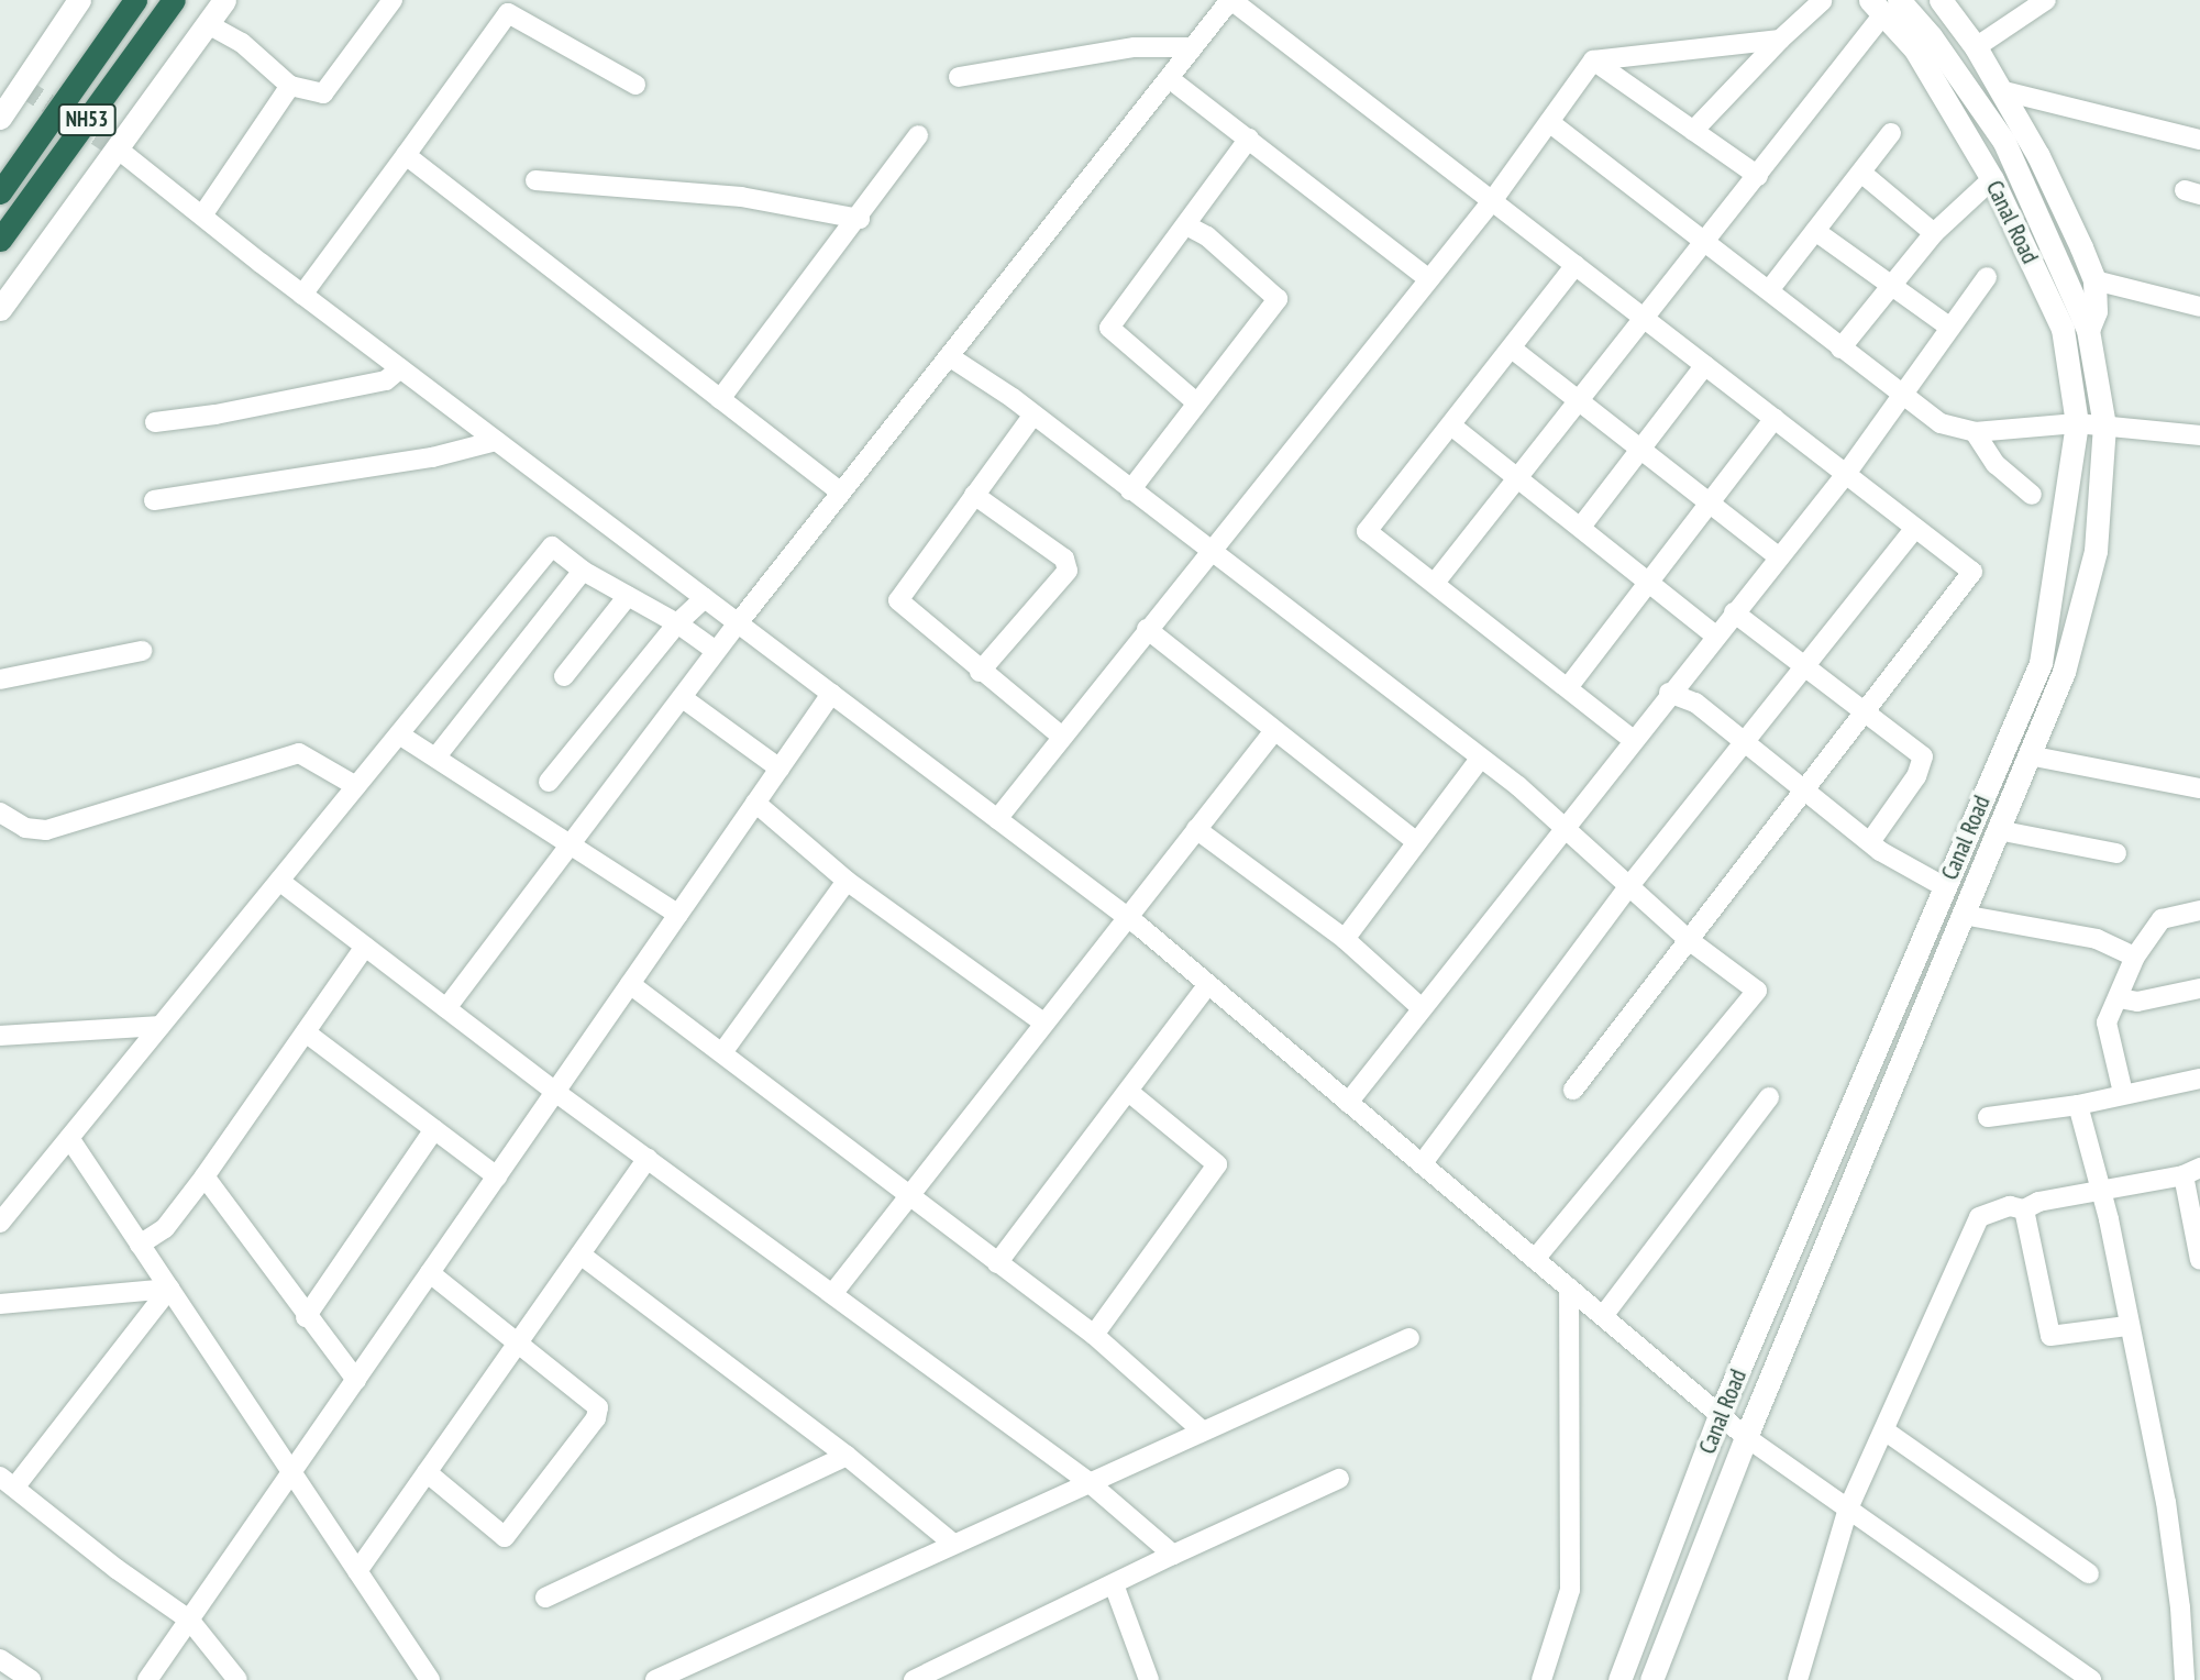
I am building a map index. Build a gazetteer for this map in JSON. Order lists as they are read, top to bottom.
{
  "streets": {
    "highway": ["NH53"],
    "main road": ["Canal Road"]
  }
}
